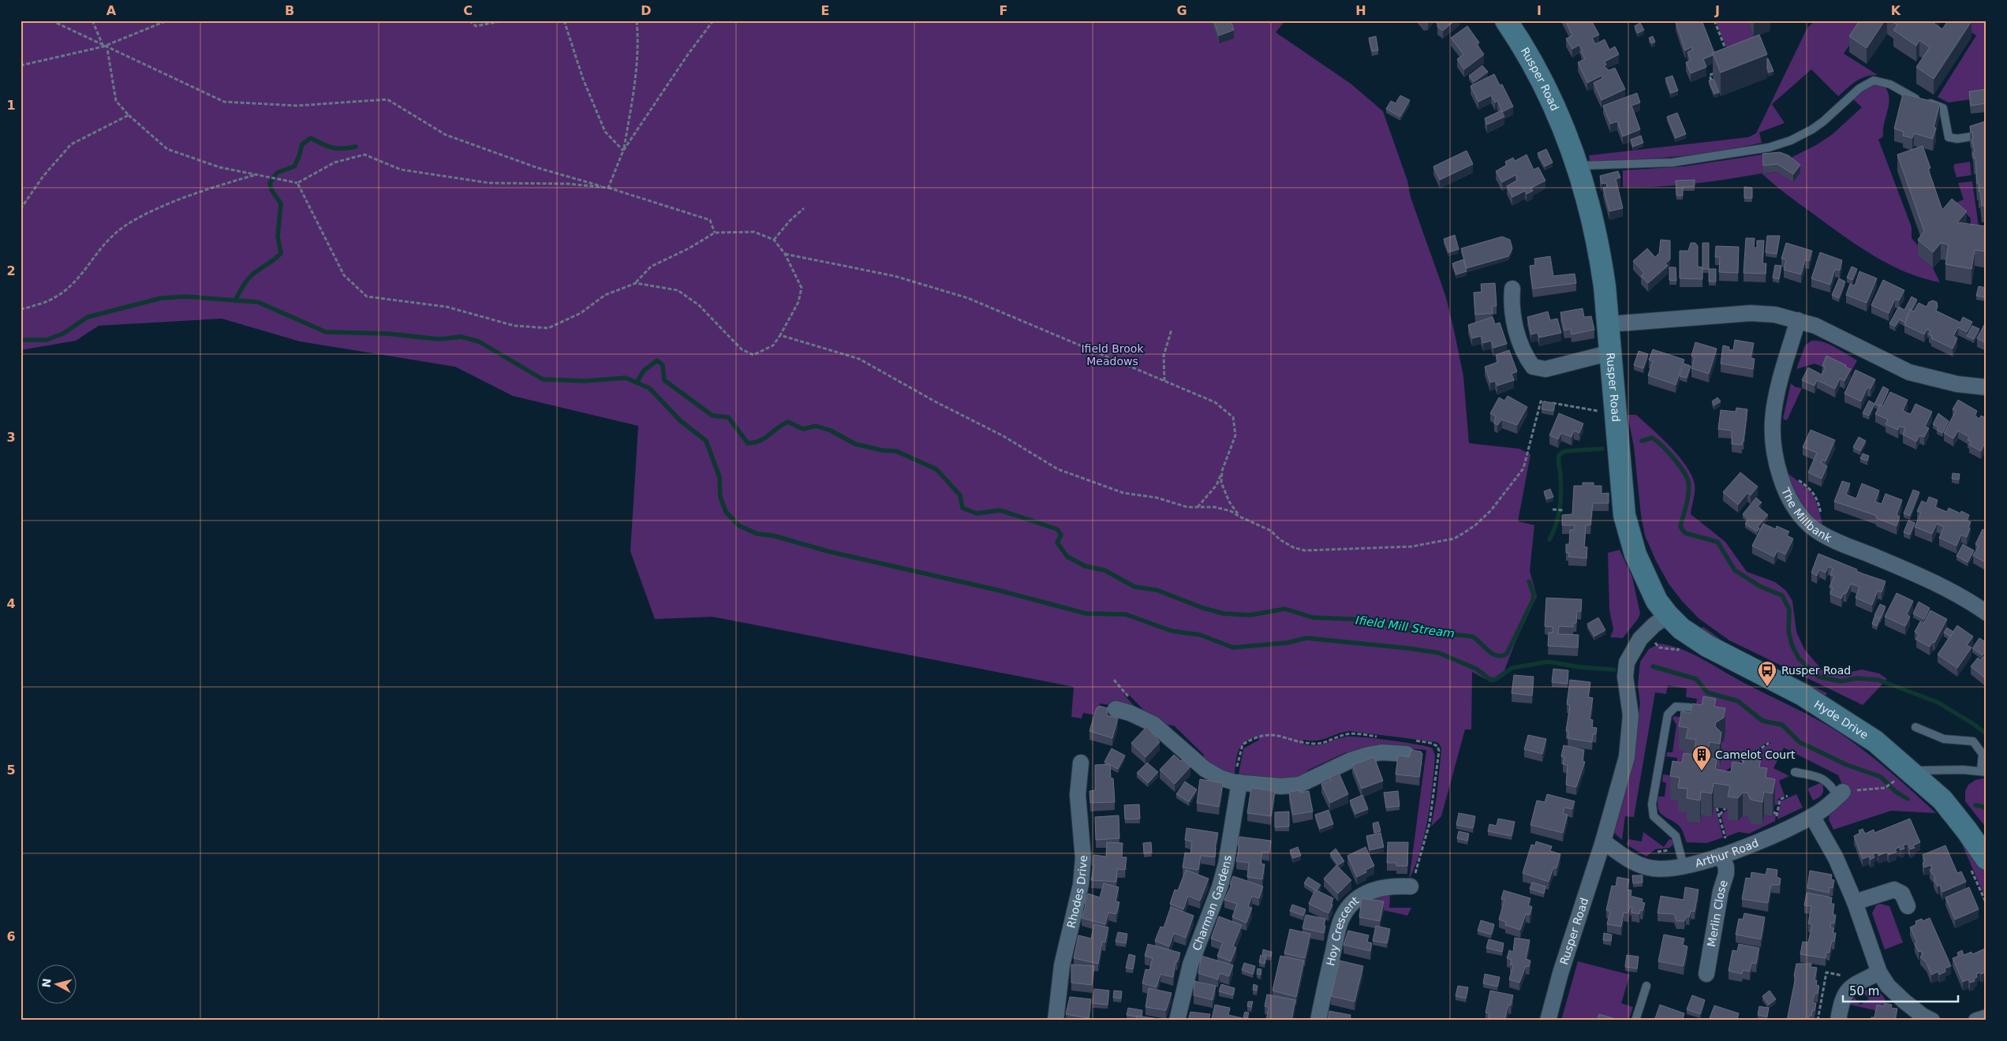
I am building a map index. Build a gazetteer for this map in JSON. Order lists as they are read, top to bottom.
{
  "streets": {
    "street": [
      "Rusper Road",
      "The Millbank",
      "Hyde Drive",
      "Arthur Road",
      "Rhodes Drive",
      "Charman Gardens",
      "Merlin Close",
      "Hoy Crescent"
    ]
  },
  "crossings": [
    ["Rusper Road", "Hyde Drive"],
    ["Rusper Road", "Arthur Road"],
    ["Arthur Road", "Merlin Close"]
  ],
  "water": ["Ifield Mill Stream"],
  "parks": ["Ifield Brook Meadows"],
  "places": {
    "bus stop": ["Rusper Road"],
    "building": ["Camelot Court"]
  },
  "scale_bar": "50 m",
  "north": "left",
  "grid": {
    "columns": [
      "A",
      "B",
      "C",
      "D",
      "E",
      "F",
      "G",
      "H",
      "I",
      "J",
      "K"
    ],
    "rows": [
      "1",
      "2",
      "3",
      "4",
      "5",
      "6"
    ]
  }
}
